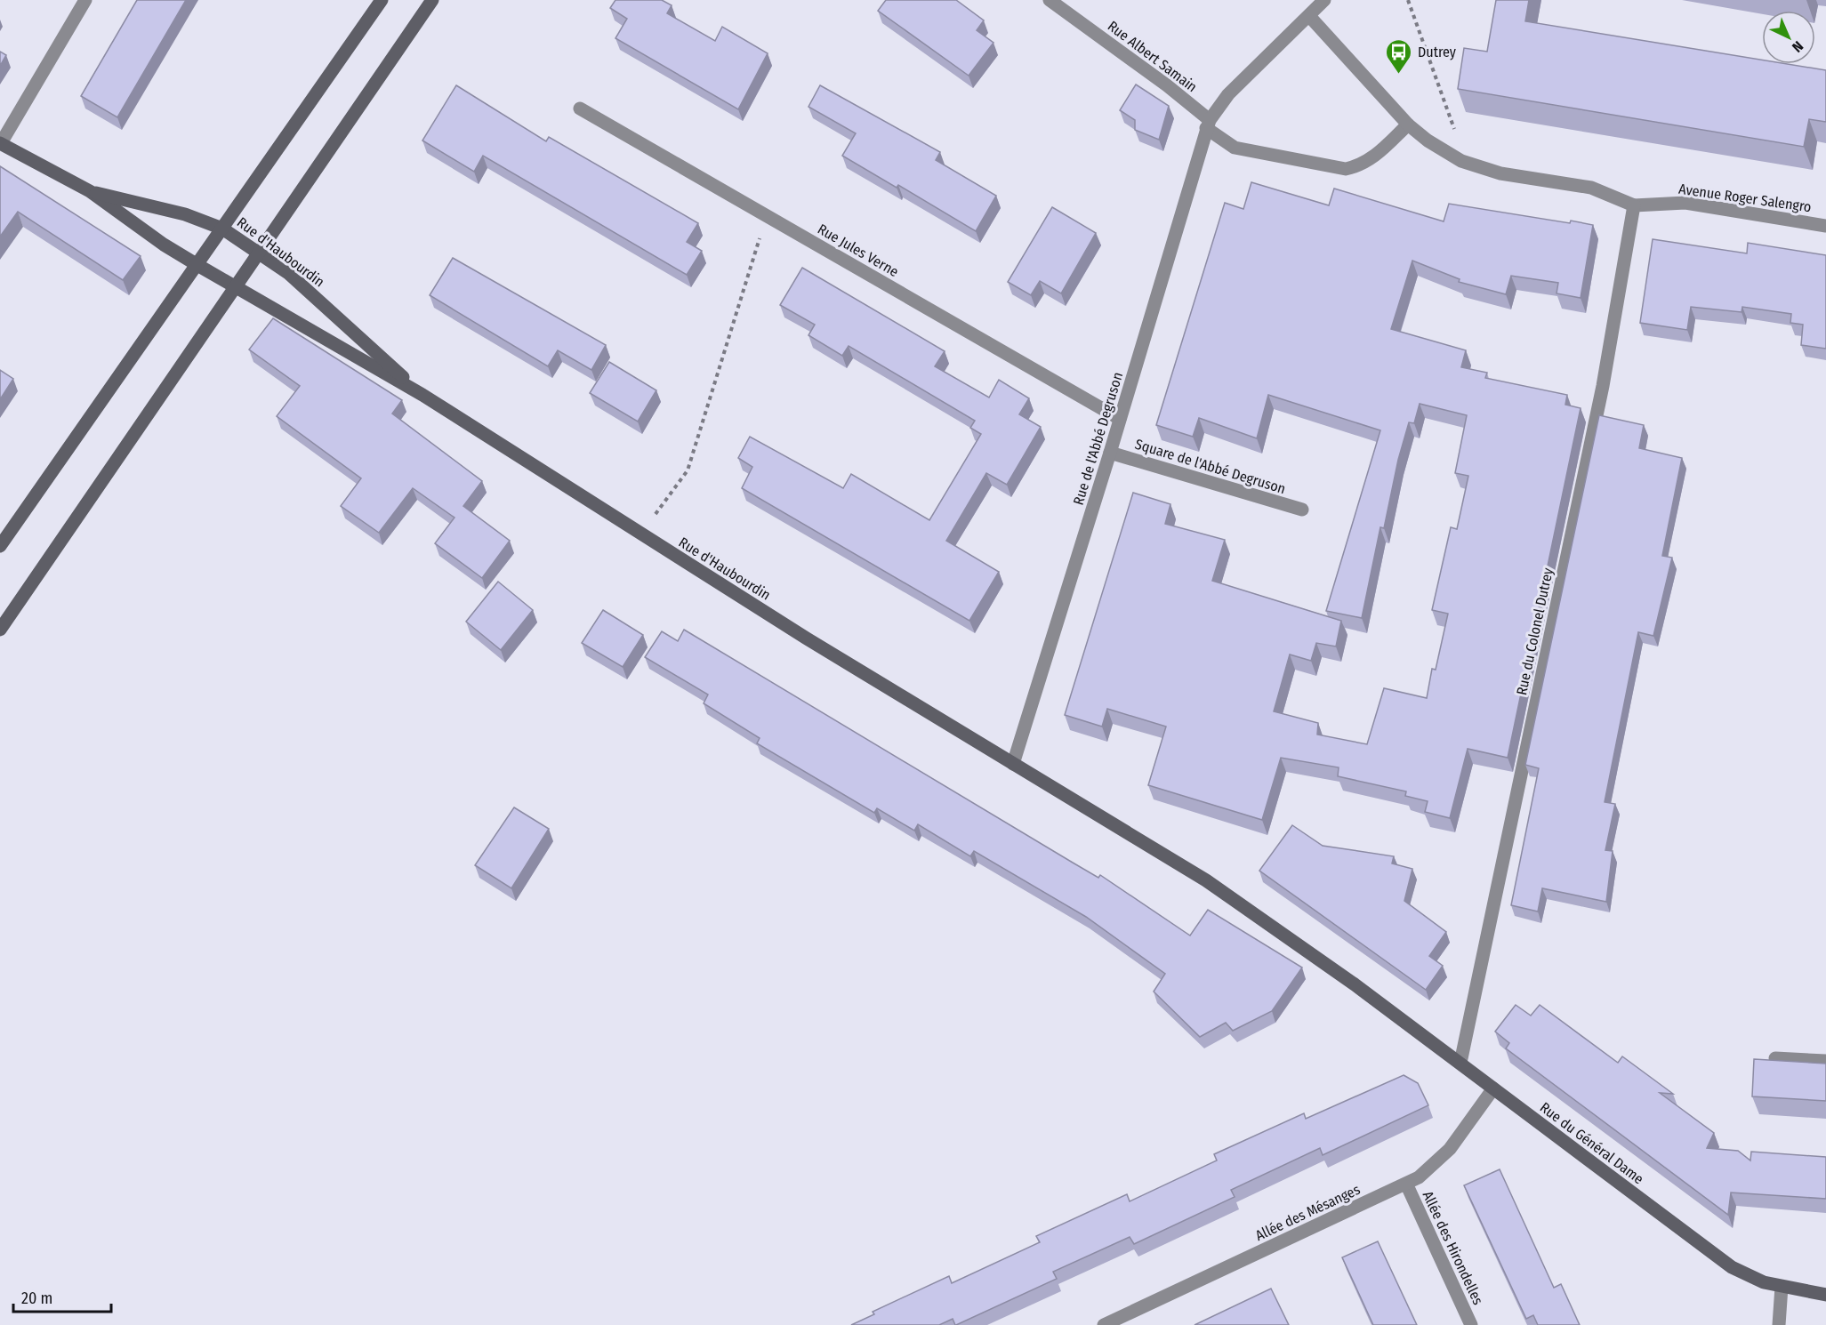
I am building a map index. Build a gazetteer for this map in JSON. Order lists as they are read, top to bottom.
{
  "streets": {
    "street": [
      "Rue Albert Samain",
      "Avenue Roger Salengro",
      "Rue Jules Verne",
      "Rue d'Haubourdin",
      "Rue de l'Abbé Degruson",
      "Square de l'Abbé Degruson",
      "Rue du Colonel Dutrey",
      "Rue du Général Dame",
      "Allée des Mésanges",
      "Allée des Hirondelles"
    ]
  },
  "crossings": [
    ["Rue Albert Samain", "Avenue Roger Salengro"],
    ["Rue Albert Samain", "Rue de l'Abbé Degruson"],
    ["Avenue Roger Salengro", "Rue de l'Abbé Degruson"],
    ["Avenue Roger Salengro", "Rue du Colonel Dutrey"],
    ["Rue Jules Verne", "Rue de l'Abbé Degruson"],
    ["Rue d'Haubourdin", "Rue de l'Abbé Degruson"],
    ["Rue d'Haubourdin", "Rue du Général Dame"],
    ["Rue de l'Abbé Degruson", "Square de l'Abbé Degruson"],
    ["Rue du Colonel Dutrey", "Rue du Général Dame"],
    ["Rue du Général Dame", "Allée des Mésanges"],
    ["Allée des Mésanges", "Allée des Hirondelles"]
  ],
  "places": {
    "bus stop": ["Dutrey"]
  },
  "scale_bar": "20 m",
  "north": "bottom right"
}
